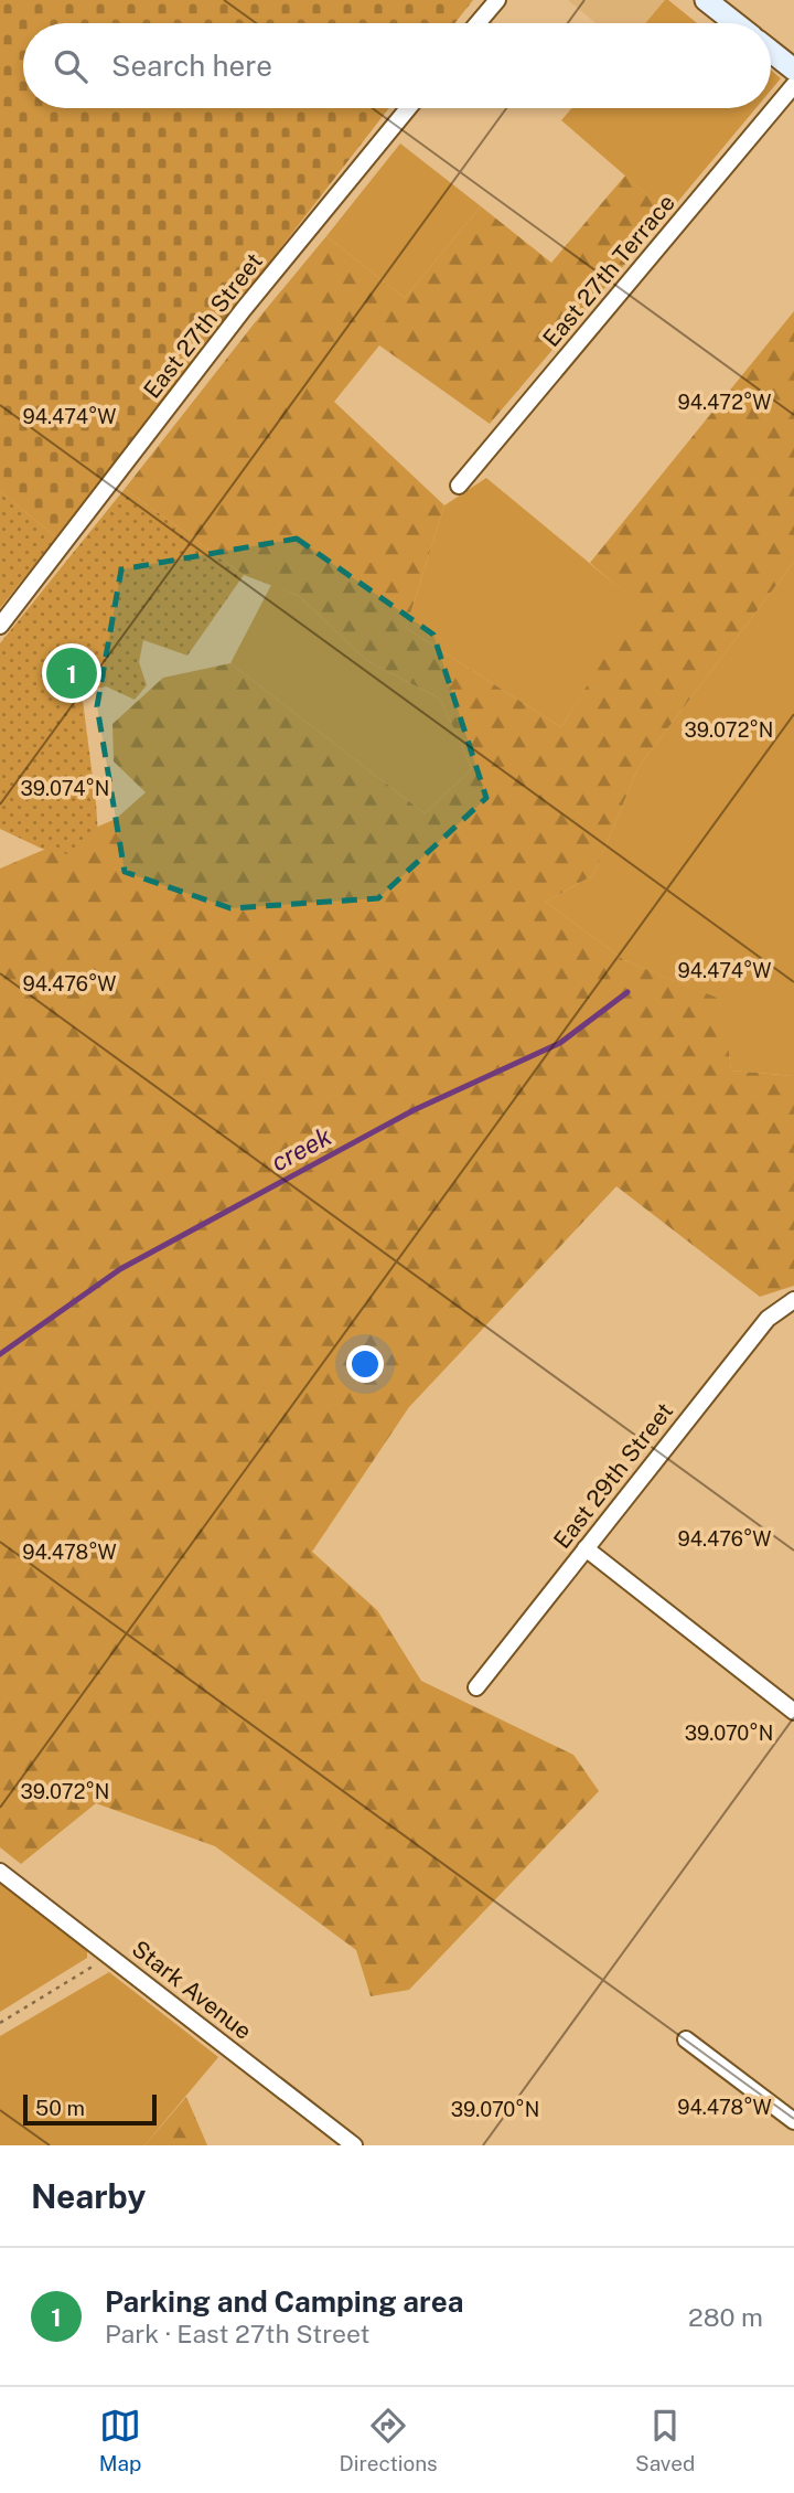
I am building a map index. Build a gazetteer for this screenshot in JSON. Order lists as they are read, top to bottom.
{
  "streets": {
    "street": [
      "East 27th Terrace",
      "East 27th Street",
      "East 29th Street",
      "Stark Avenue"
    ]
  },
  "water": ["creek"],
  "scale_bar": "50 m",
  "page": {
    "search": "Search here",
    "pins": "1",
    "scale": "50 m",
    "heading": "Nearby",
    "list": [
      {
        "mark": "1",
        "name": "Parking and Camping area",
        "note": "Park · East 27th Street",
        "value": "280 m"
      }
    ],
    "nav": ["Map", "Directions", "Saved"]
  },
  "coordinates": [
    "94.472°W",
    "94.474°W",
    "39.072°N",
    "39.074°N",
    "94.476°W",
    "94.478°W",
    "39.070°N"
  ]
}
